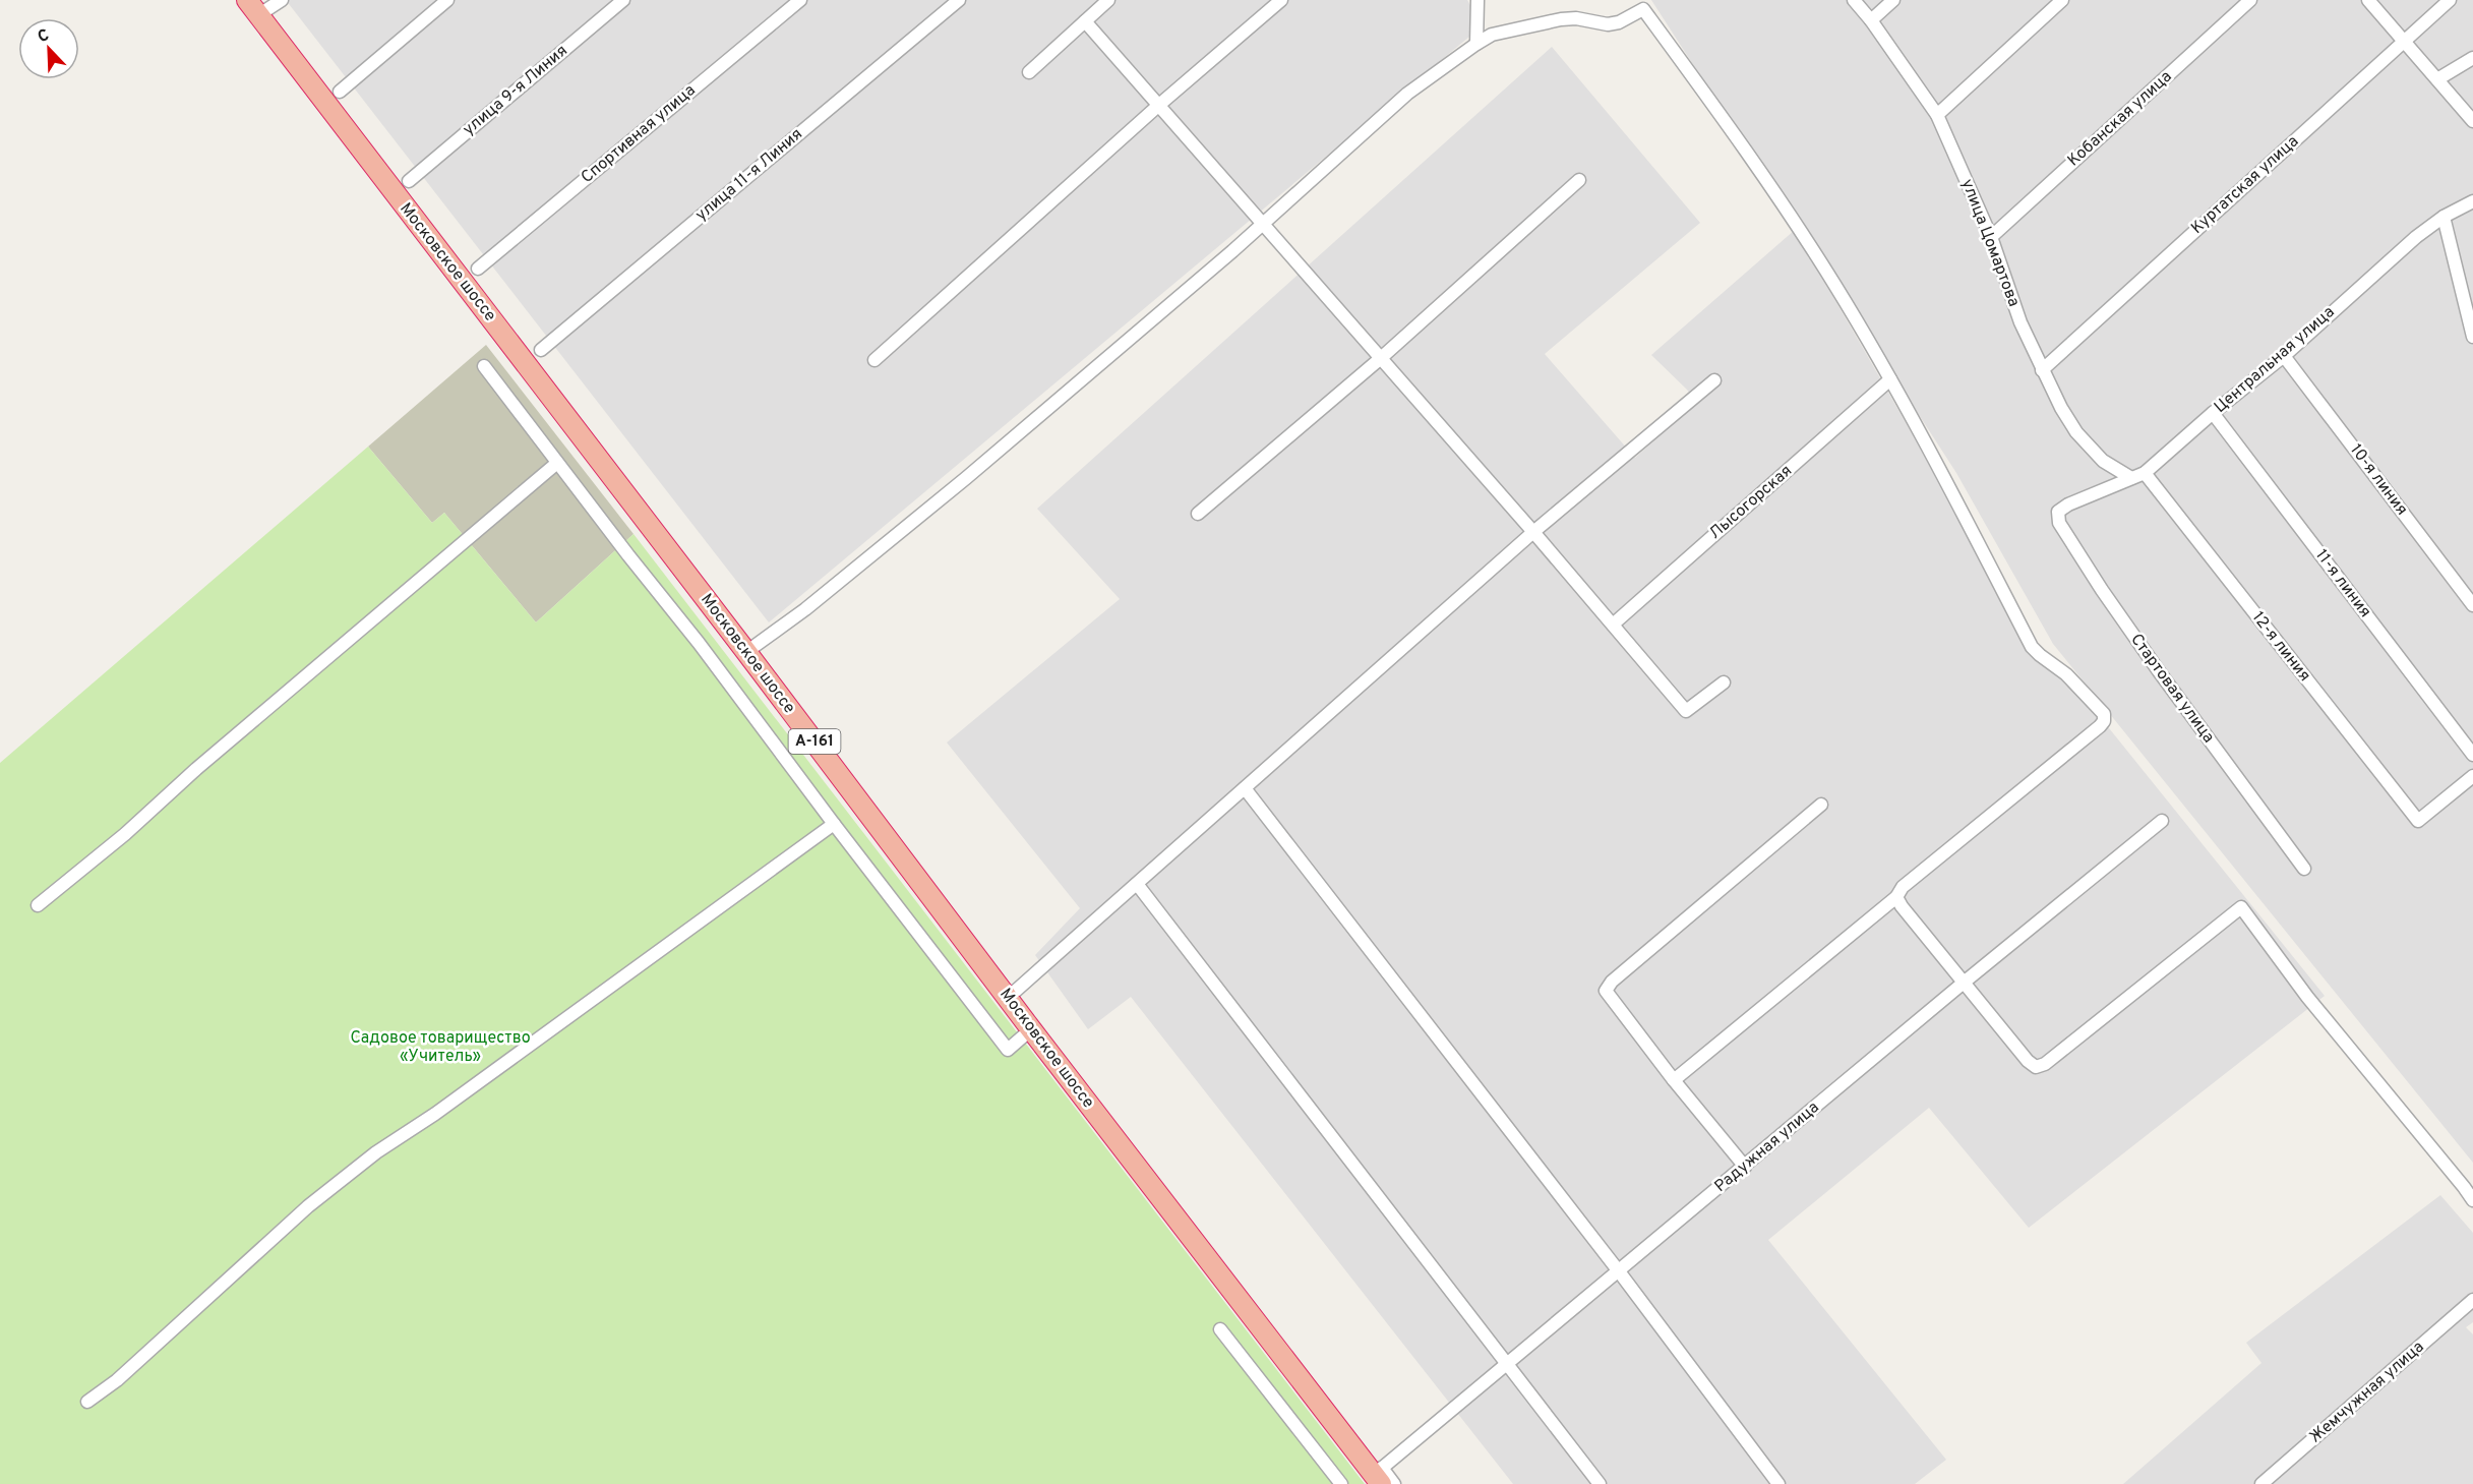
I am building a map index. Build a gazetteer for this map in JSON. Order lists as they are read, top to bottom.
{
  "streets": {
    "highway": ["Московское шоссе", "А-161"],
    "street": [
      "улица 9-я Линия",
      "Кобанская улица",
      "Спортивная улица",
      "улица 11-я Линия",
      "Куртатская улица",
      "улица Цомартова",
      "Центральная улица",
      "10-я линия",
      "Лысогорская",
      "11-я линия",
      "12-я линия",
      "Стартовая улица",
      "Радужная улица",
      "Жемчужная улица"
    ]
  },
  "crossings": [
    ["Кобанская улица", "улица Цомартова"],
    ["Куртатская улица", "улица Цомартова"],
    ["улица Цомартова", "Центральная улица"],
    ["Московское шоссе", "Радужная улица"],
    ["Центральная улица", "10-я линия"],
    ["Центральная улица", "11-я линия"],
    ["Центральная улица", "12-я линия"],
    ["Центральная улица", "Стартовая улица"]
  ],
  "parks": ["Садовое товарищество «Учитель»"],
  "north": "top left"
}
